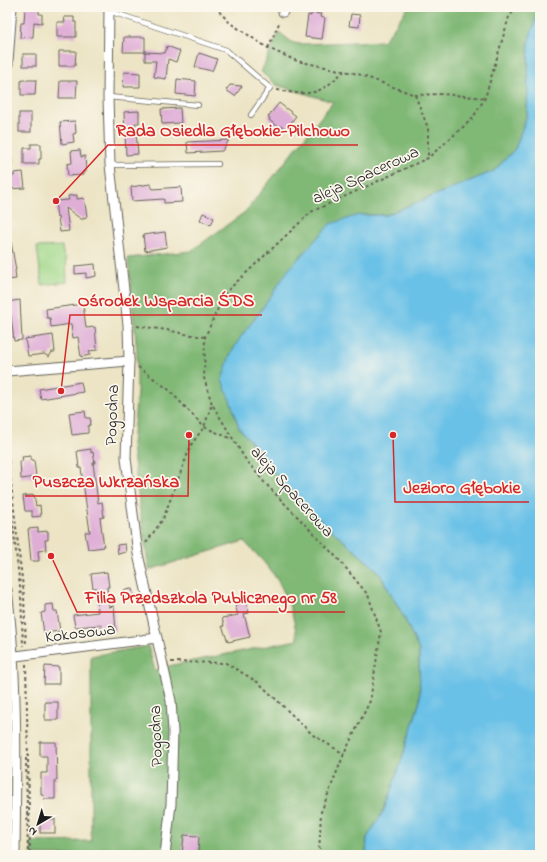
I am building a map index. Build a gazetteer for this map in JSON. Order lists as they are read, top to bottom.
{
  "streets": {
    "street": ["Pogodna", "Kokosowa"],
    "path": ["aleja Spacerowa"]
  },
  "crossings": [
    ["Pogodna", "Kokosowa"]
  ],
  "places": [
    "Rada Osiedla Głębokie-Pilchowo",
    "Ośrodek Wsparcia ŚDS",
    "Puszcza Wkrzańska",
    "Jezioro Głębokie",
    "Filia Przedszkola Publicznego nr 58"
  ],
  "north": "bottom left"
}
